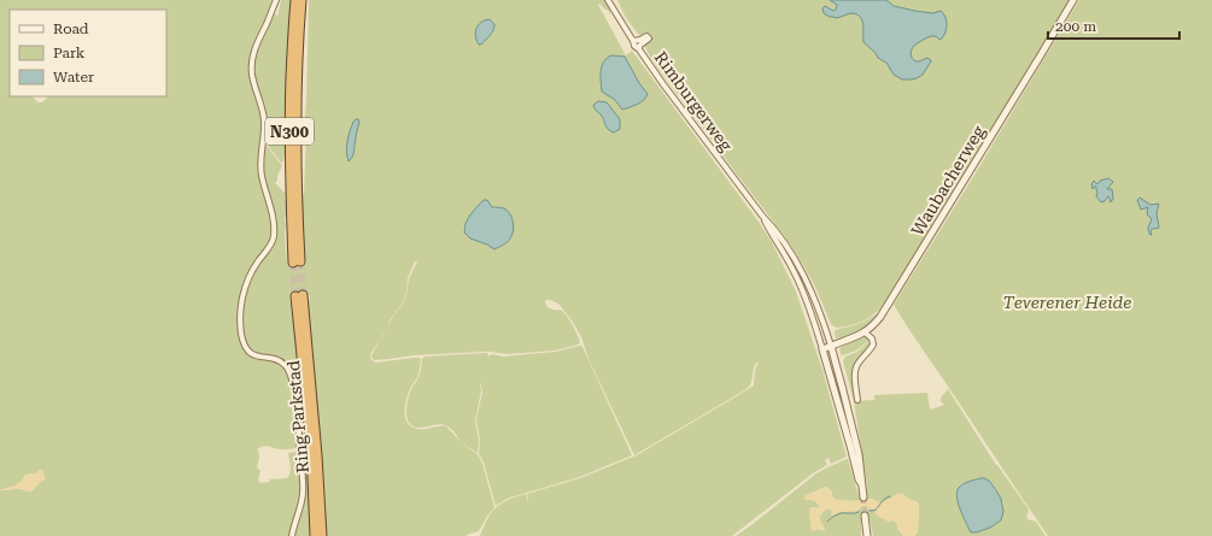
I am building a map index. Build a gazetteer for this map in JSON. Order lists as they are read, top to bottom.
{
  "streets": {
    "highway": ["N300", "Ring Parkstad"],
    "street": ["Rimburgerweg", "Waubacherweg"]
  },
  "crossings": [
    ["Rimburgerweg", "Waubacherweg"]
  ],
  "parks": ["Teverener Heide"],
  "legend": ["Road", "Park", "Water"],
  "scale_bar": "200 m"
}
